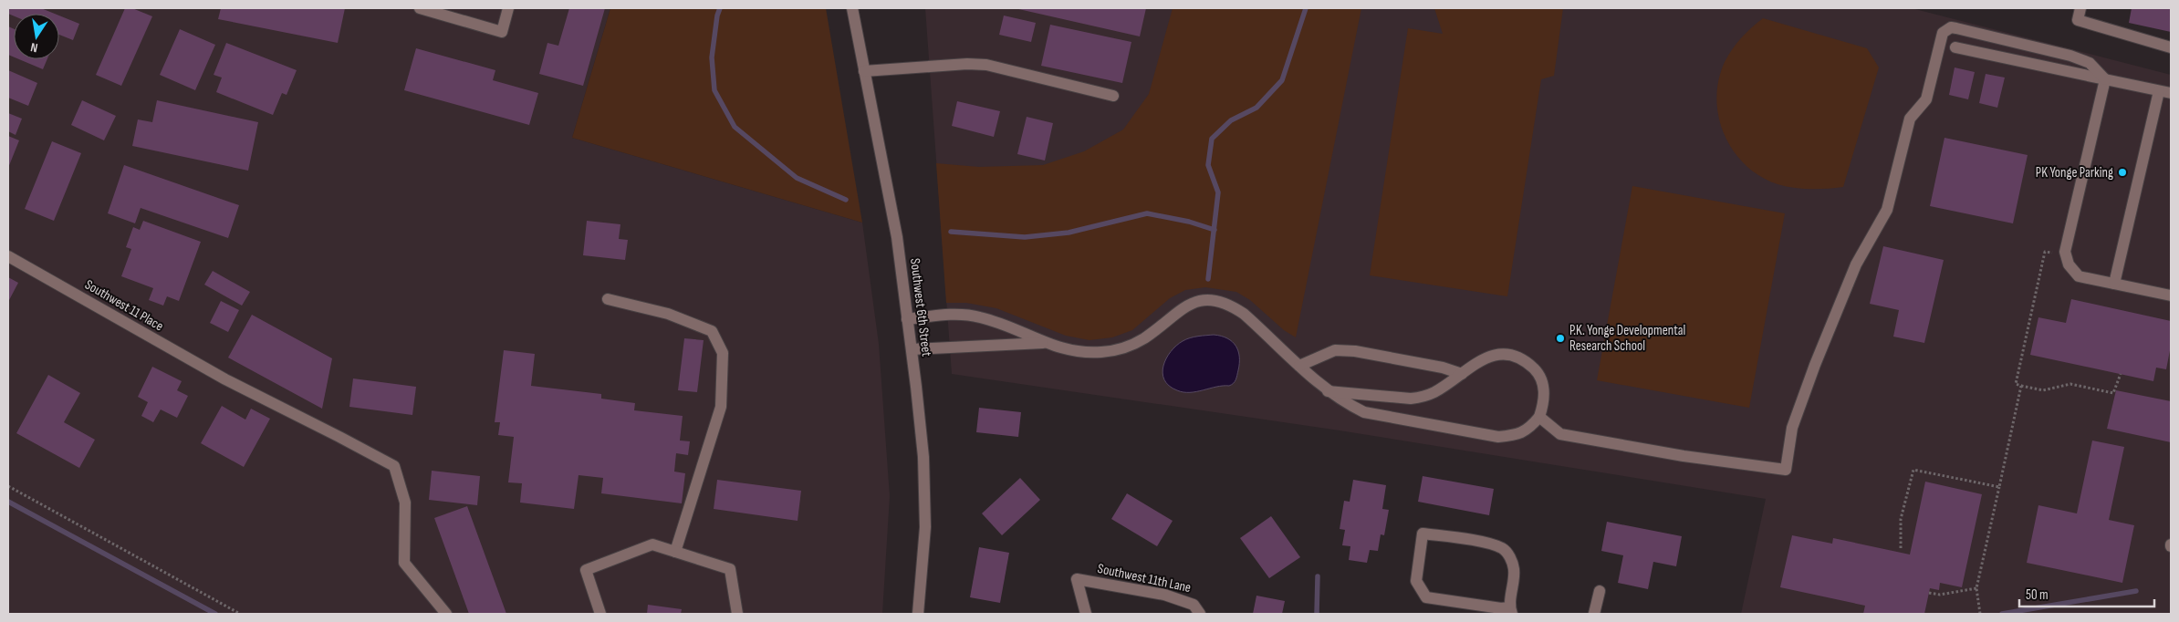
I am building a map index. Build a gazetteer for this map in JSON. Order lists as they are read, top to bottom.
{
  "streets": {
    "street": ["Southwest 11 Place", "Southwest 6th Street", "Southwest 11th Lane"]
  },
  "places": ["PK Yonge Parking", "P.K. Yonge Developmental Research School"],
  "scale_bar": "50 m",
  "north": "bottom"
}
